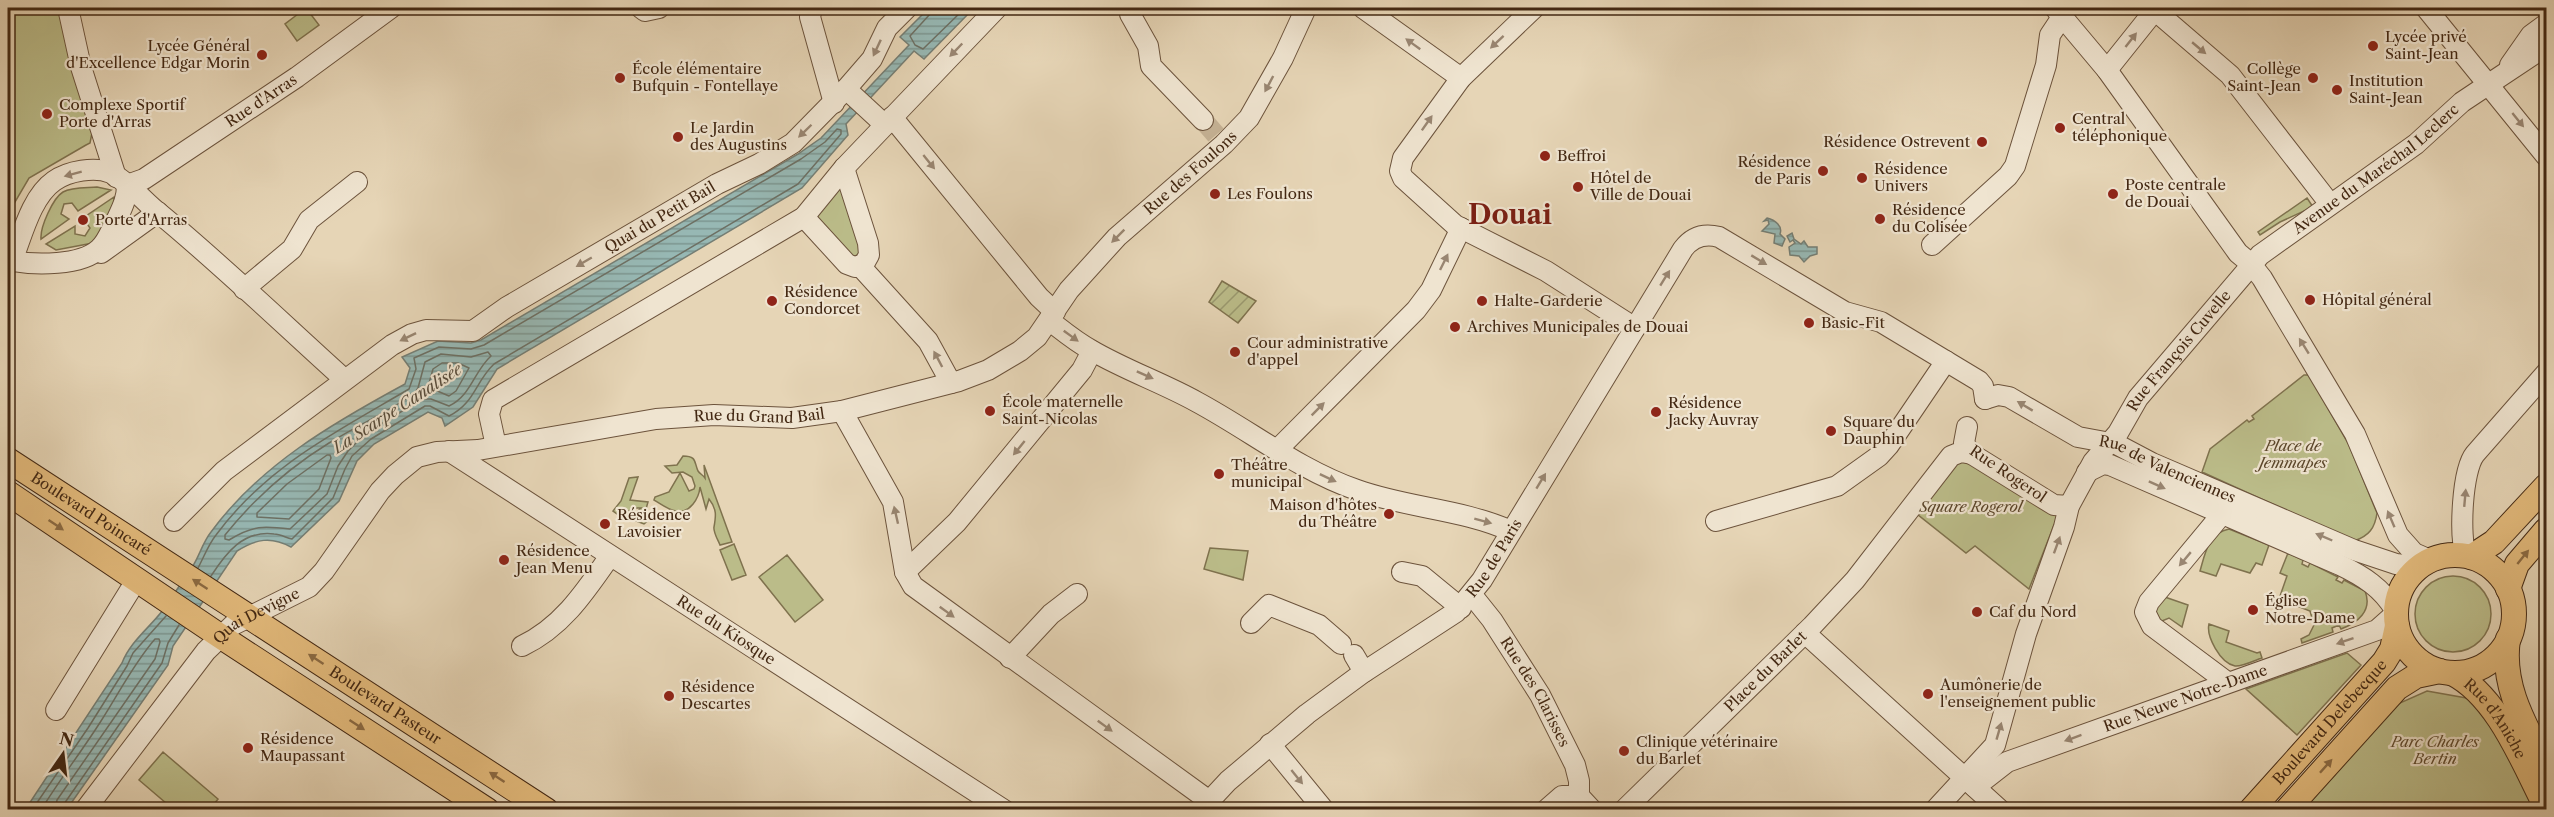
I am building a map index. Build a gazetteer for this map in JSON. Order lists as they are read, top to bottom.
{
  "streets": {
    "main road": [
      "Boulevard Poincaré",
      "Boulevard Pasteur",
      "Boulevard Delebecque",
      "Rue d'Aniche"
    ],
    "street": [
      "Rue d'Arras",
      "Avenue du Maréchal Leclerc",
      "Rue des Foulons",
      "Quai du Petit Bail",
      "Rue François Cuvelle",
      "Rue du Grand Bail",
      "Rue de Valenciennes",
      "Rue Rogerol",
      "Rue de Paris",
      "Quai Devigne",
      "Rue du Kiosque",
      "Place du Barlet",
      "Rue des Clarisses",
      "Rue Neuve Notre-Dame"
    ]
  },
  "crossings": [
    ["Avenue du Maréchal Leclerc", "Rue François Cuvelle"],
    ["Rue des Foulons", "Rue du Grand Bail"],
    ["Rue François Cuvelle", "Rue de Valenciennes"],
    ["Rue François Cuvelle", "Rue Rogerol"],
    ["Rue François Cuvelle", "Place du Barlet"],
    ["Rue François Cuvelle", "Rue Neuve Notre-Dame"],
    ["Rue du Grand Bail", "Quai Devigne"],
    ["Rue du Grand Bail", "Rue du Kiosque"],
    ["Rue de Valenciennes", "Rue Neuve Notre-Dame"],
    ["Rue de Valenciennes", "Boulevard Delebecque"],
    ["Rue de Valenciennes", "Rue d'Aniche"],
    ["Boulevard Poincaré", "Quai Devigne"],
    ["Boulevard Poincaré", "Boulevard Pasteur"],
    ["Rue de Paris", "Rue des Clarisses"],
    ["Quai Devigne", "Rue du Kiosque"],
    ["Quai Devigne", "Boulevard Pasteur"],
    ["Place du Barlet", "Rue Neuve Notre-Dame"],
    ["Rue Neuve Notre-Dame", "Boulevard Delebecque"],
    ["Rue Neuve Notre-Dame", "Rue d'Aniche"],
    ["Boulevard Delebecque", "Rue d'Aniche"]
  ],
  "one_way": ["Rue des Foulons", "Rue Neuve Notre-Dame"],
  "districts": ["Douai"],
  "water": ["La Scarpe Canalisée"],
  "parks": ["Place de Jemmapes", "Square Rogerol", "Parc Charles Bertin"],
  "places": [
    "Lycée privé Saint-Jean",
    "Lycée Général d'Excellence Edgar Morin",
    "École élémentaire Bufquin - Fontellaye",
    "Collège Saint-Jean",
    "Institution Saint-Jean",
    "Complexe Sportif Porte d'Arras",
    "Central téléphonique",
    "Le Jardin des Augustins",
    "Résidence Ostrevent",
    "Beffroi",
    "Résidence de Paris",
    "Résidence Univers",
    "Hôtel de Ville de Douai",
    "Les Foulons",
    "Poste centrale de Douai",
    "Résidence du Colisée",
    "Porte d'Arras",
    "Hôpital général",
    "Résidence Condorcet",
    "Halte-Garderie",
    "Basic-Fit",
    "Archives Municipales de Douai",
    "Cour administrative d'appel",
    "École maternelle Saint-Nicolas",
    "Résidence Jacky Auvray",
    "Square du Dauphin",
    "Théâtre municipal",
    "Maison d'hôtes du Théâtre",
    "Résidence Lavoisier",
    "Résidence Jean Menu",
    "Église Notre-Dame",
    "Caf du Nord",
    "Aumônerie de l'enseignement public",
    "Résidence Descartes",
    "Résidence Maupassant",
    "Clinique vétérinaire du Barlet"
  ],
  "north": "top"
}
